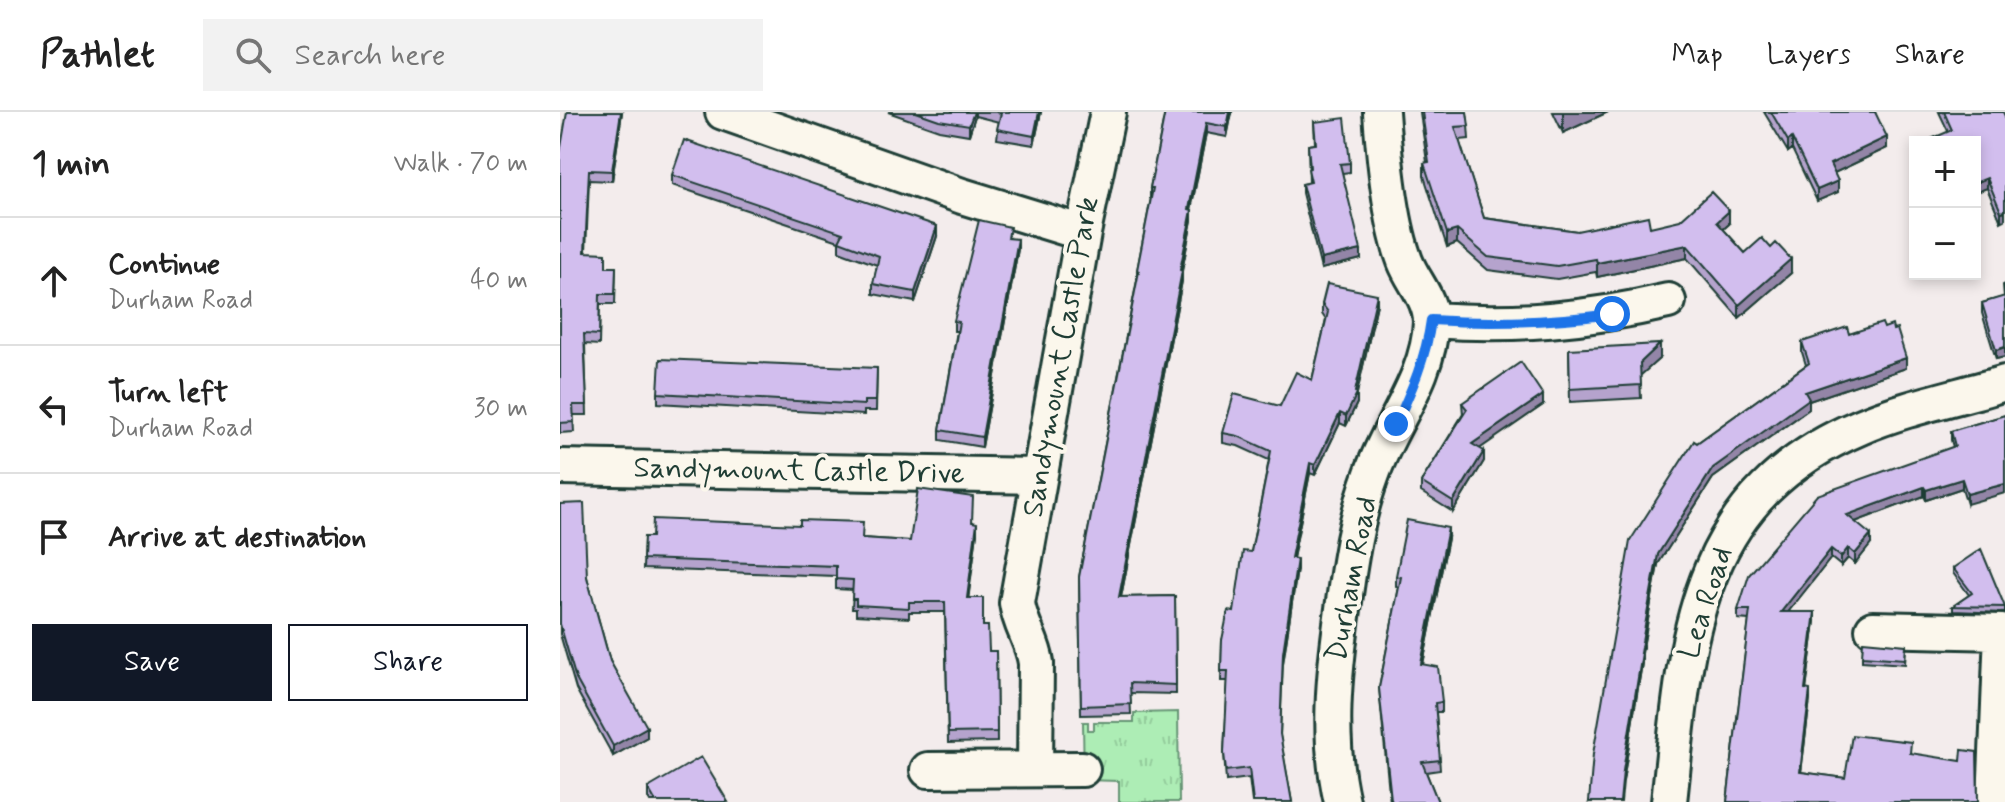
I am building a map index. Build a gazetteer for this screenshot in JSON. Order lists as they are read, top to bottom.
{
  "streets": {
    "street": [
      "Sandymount Castle Park",
      "Sandymount Castle Drive",
      "Durham Road",
      "Lea Road"
    ]
  },
  "crossings": [
    ["Sandymount Castle Park", "Sandymount Castle Drive"]
  ],
  "page": {
    "header": "Pathlet",
    "search": "Search here",
    "nav": ["Map", "Layers", "Share"],
    "heading": ["1 min", "Walk · 70 m"],
    "map_buttons": ["+", "−"],
    "list": [
      ["Continue", "Durham Road", "40 m"],
      ["Turn left", "Durham Road", "30 m"],
      "Arrive at destination"
    ],
    "buttons": ["Save", "Share"]
  }
}
